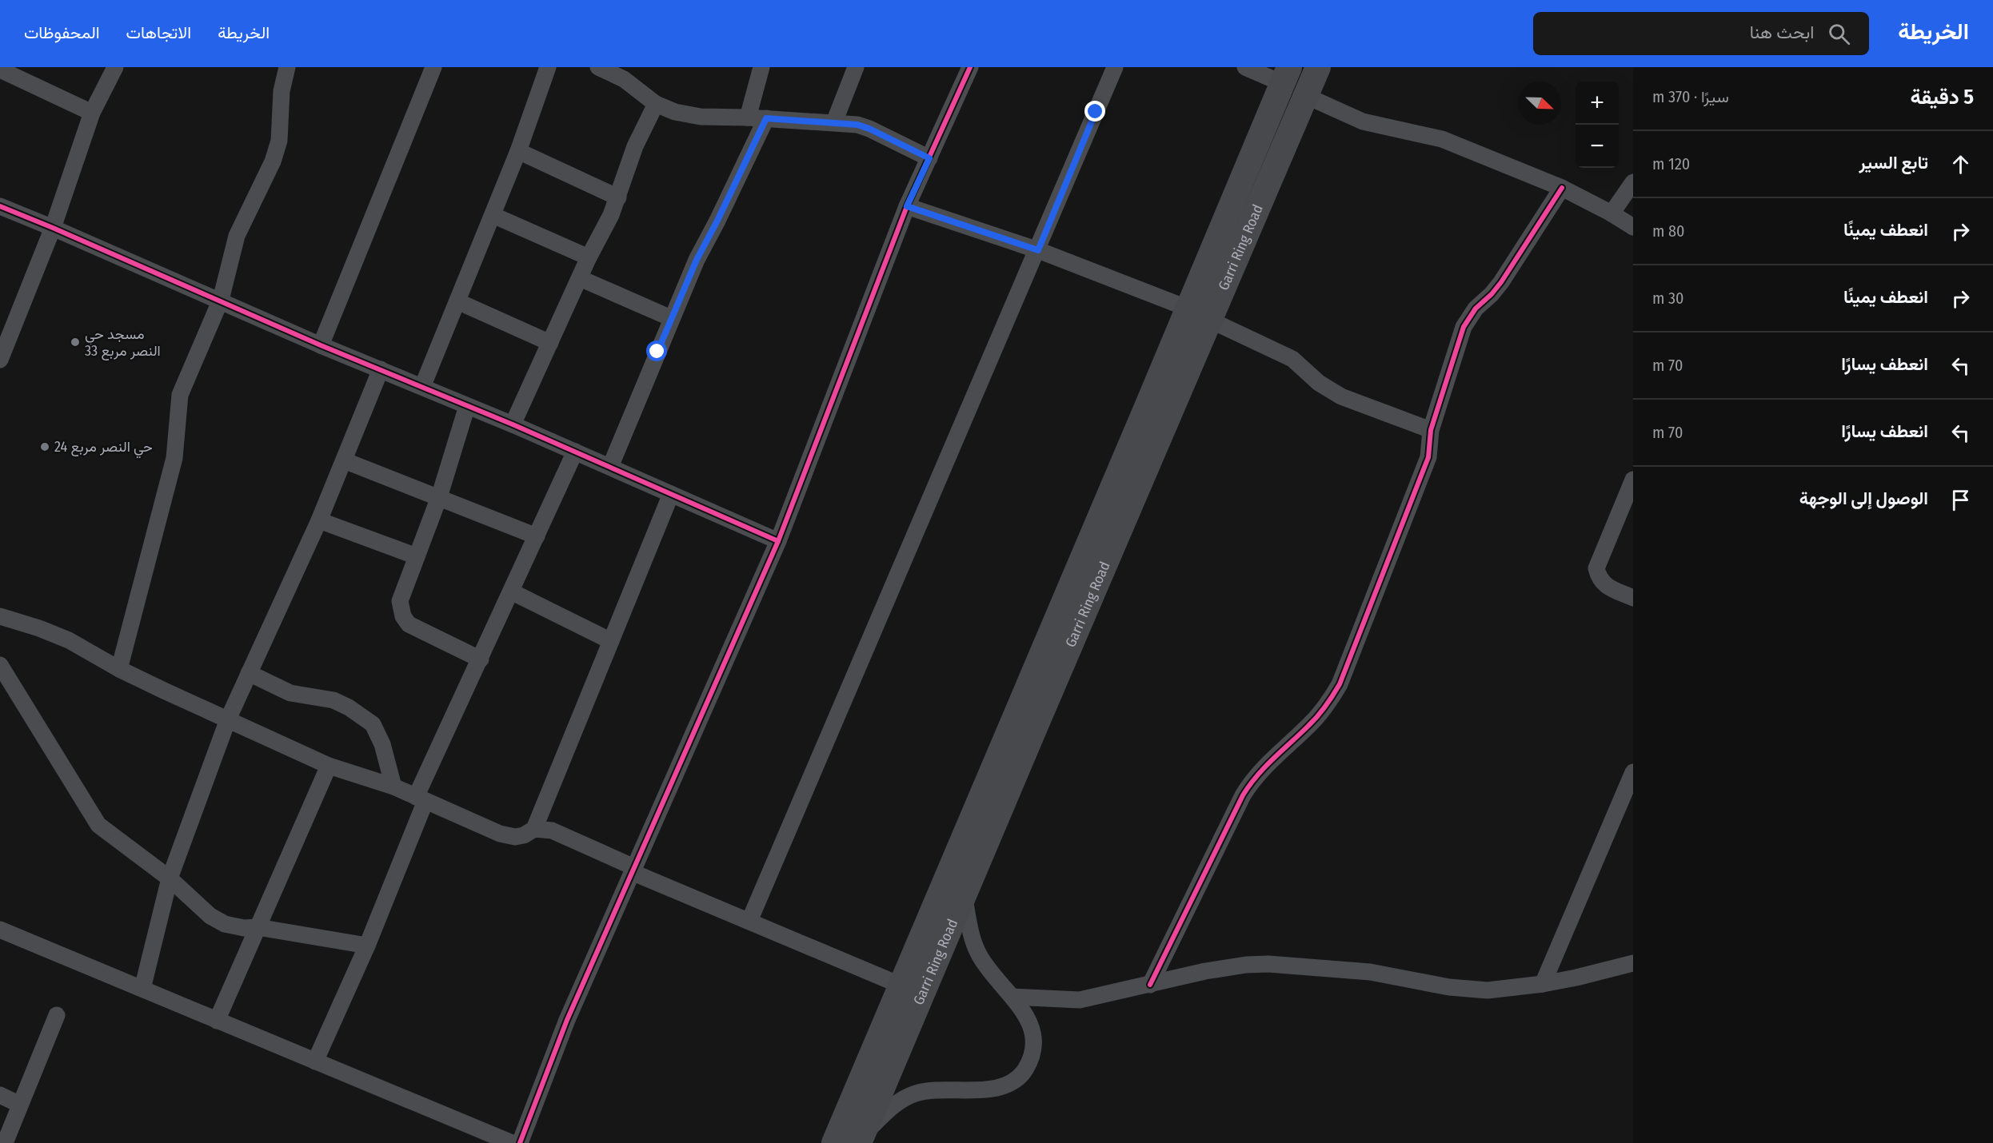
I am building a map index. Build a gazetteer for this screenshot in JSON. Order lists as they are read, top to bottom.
{
  "streets": {
    "highway": ["Garri Ring Road"]
  },
  "places": ["مسجد حي النصر مربع 33", "حي النصر مربع 24"],
  "north": "bottom right",
  "page": {
    "header": "الخريطة",
    "search": "ابحث هنا",
    "nav": ["الخريطة", "الاتجاهات", "المحفوظات"],
    "heading": ["5 دقيقة", "سيرًا · 370 m"],
    "map_buttons": ["+", "−"],
    "list": [
      ["تابع السير", "120 m"],
      ["انعطف يمينًا", "80 m"],
      ["انعطف يمينًا", "30 m"],
      ["انعطف يسارًا", "70 m"],
      ["انعطف يسارًا", "70 m"],
      "الوصول إلى الوجهة"
    ]
  }
}
